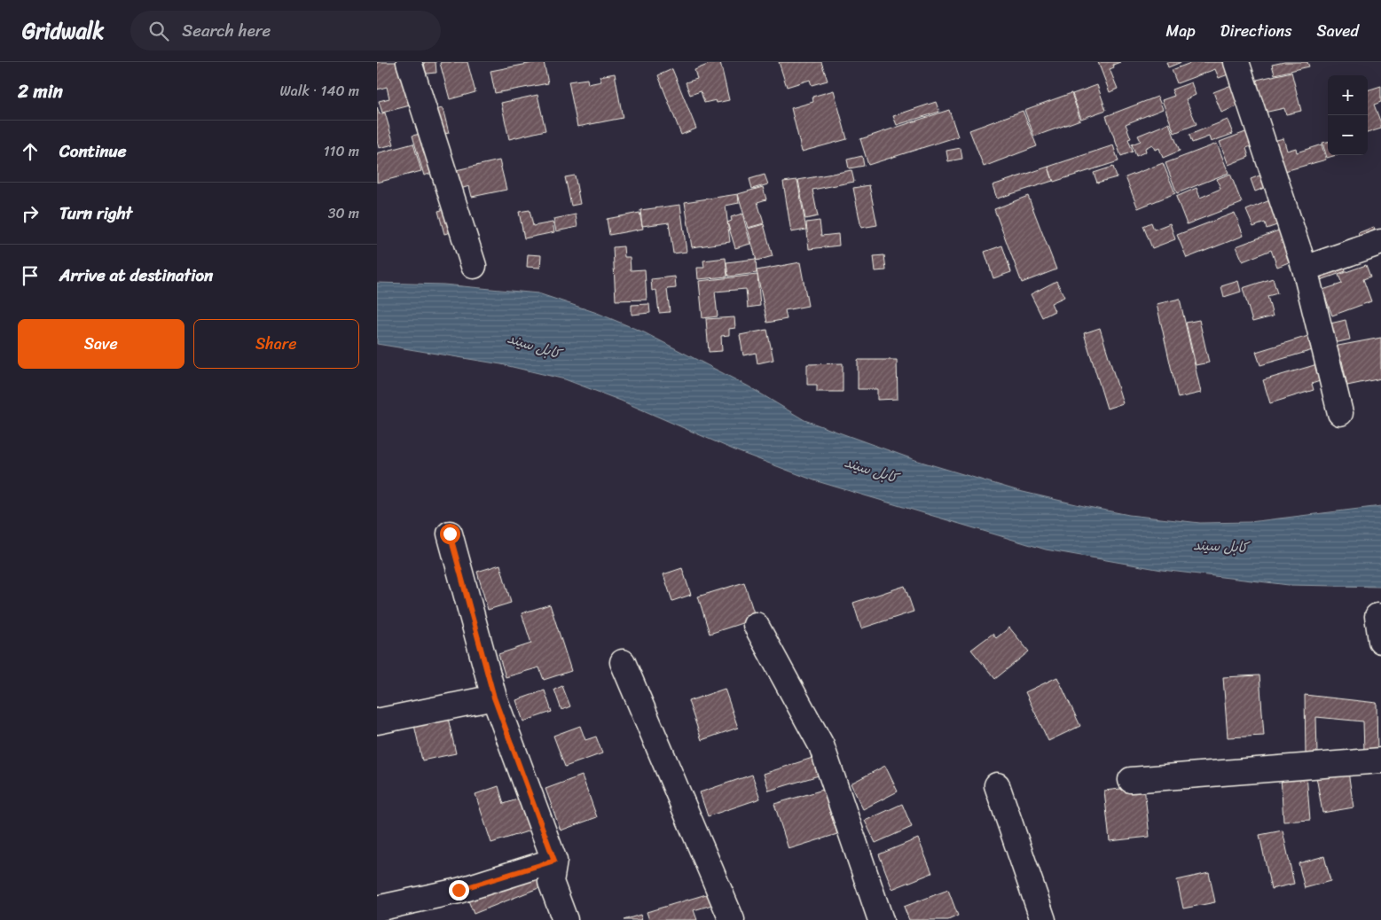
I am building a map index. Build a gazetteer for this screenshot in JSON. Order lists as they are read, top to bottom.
{
  "water": ["کابل سيند"],
  "page": {
    "header": "Gridwalk",
    "search": "Search here",
    "nav": ["Map", "Directions", "Saved"],
    "heading": ["2 min", "Walk · 140 m"],
    "map_buttons": ["+", "−"],
    "list": [
      ["Continue", "110 m"],
      ["Turn right", "30 m"],
      "Arrive at destination"
    ],
    "buttons": ["Save", "Share"]
  }
}
